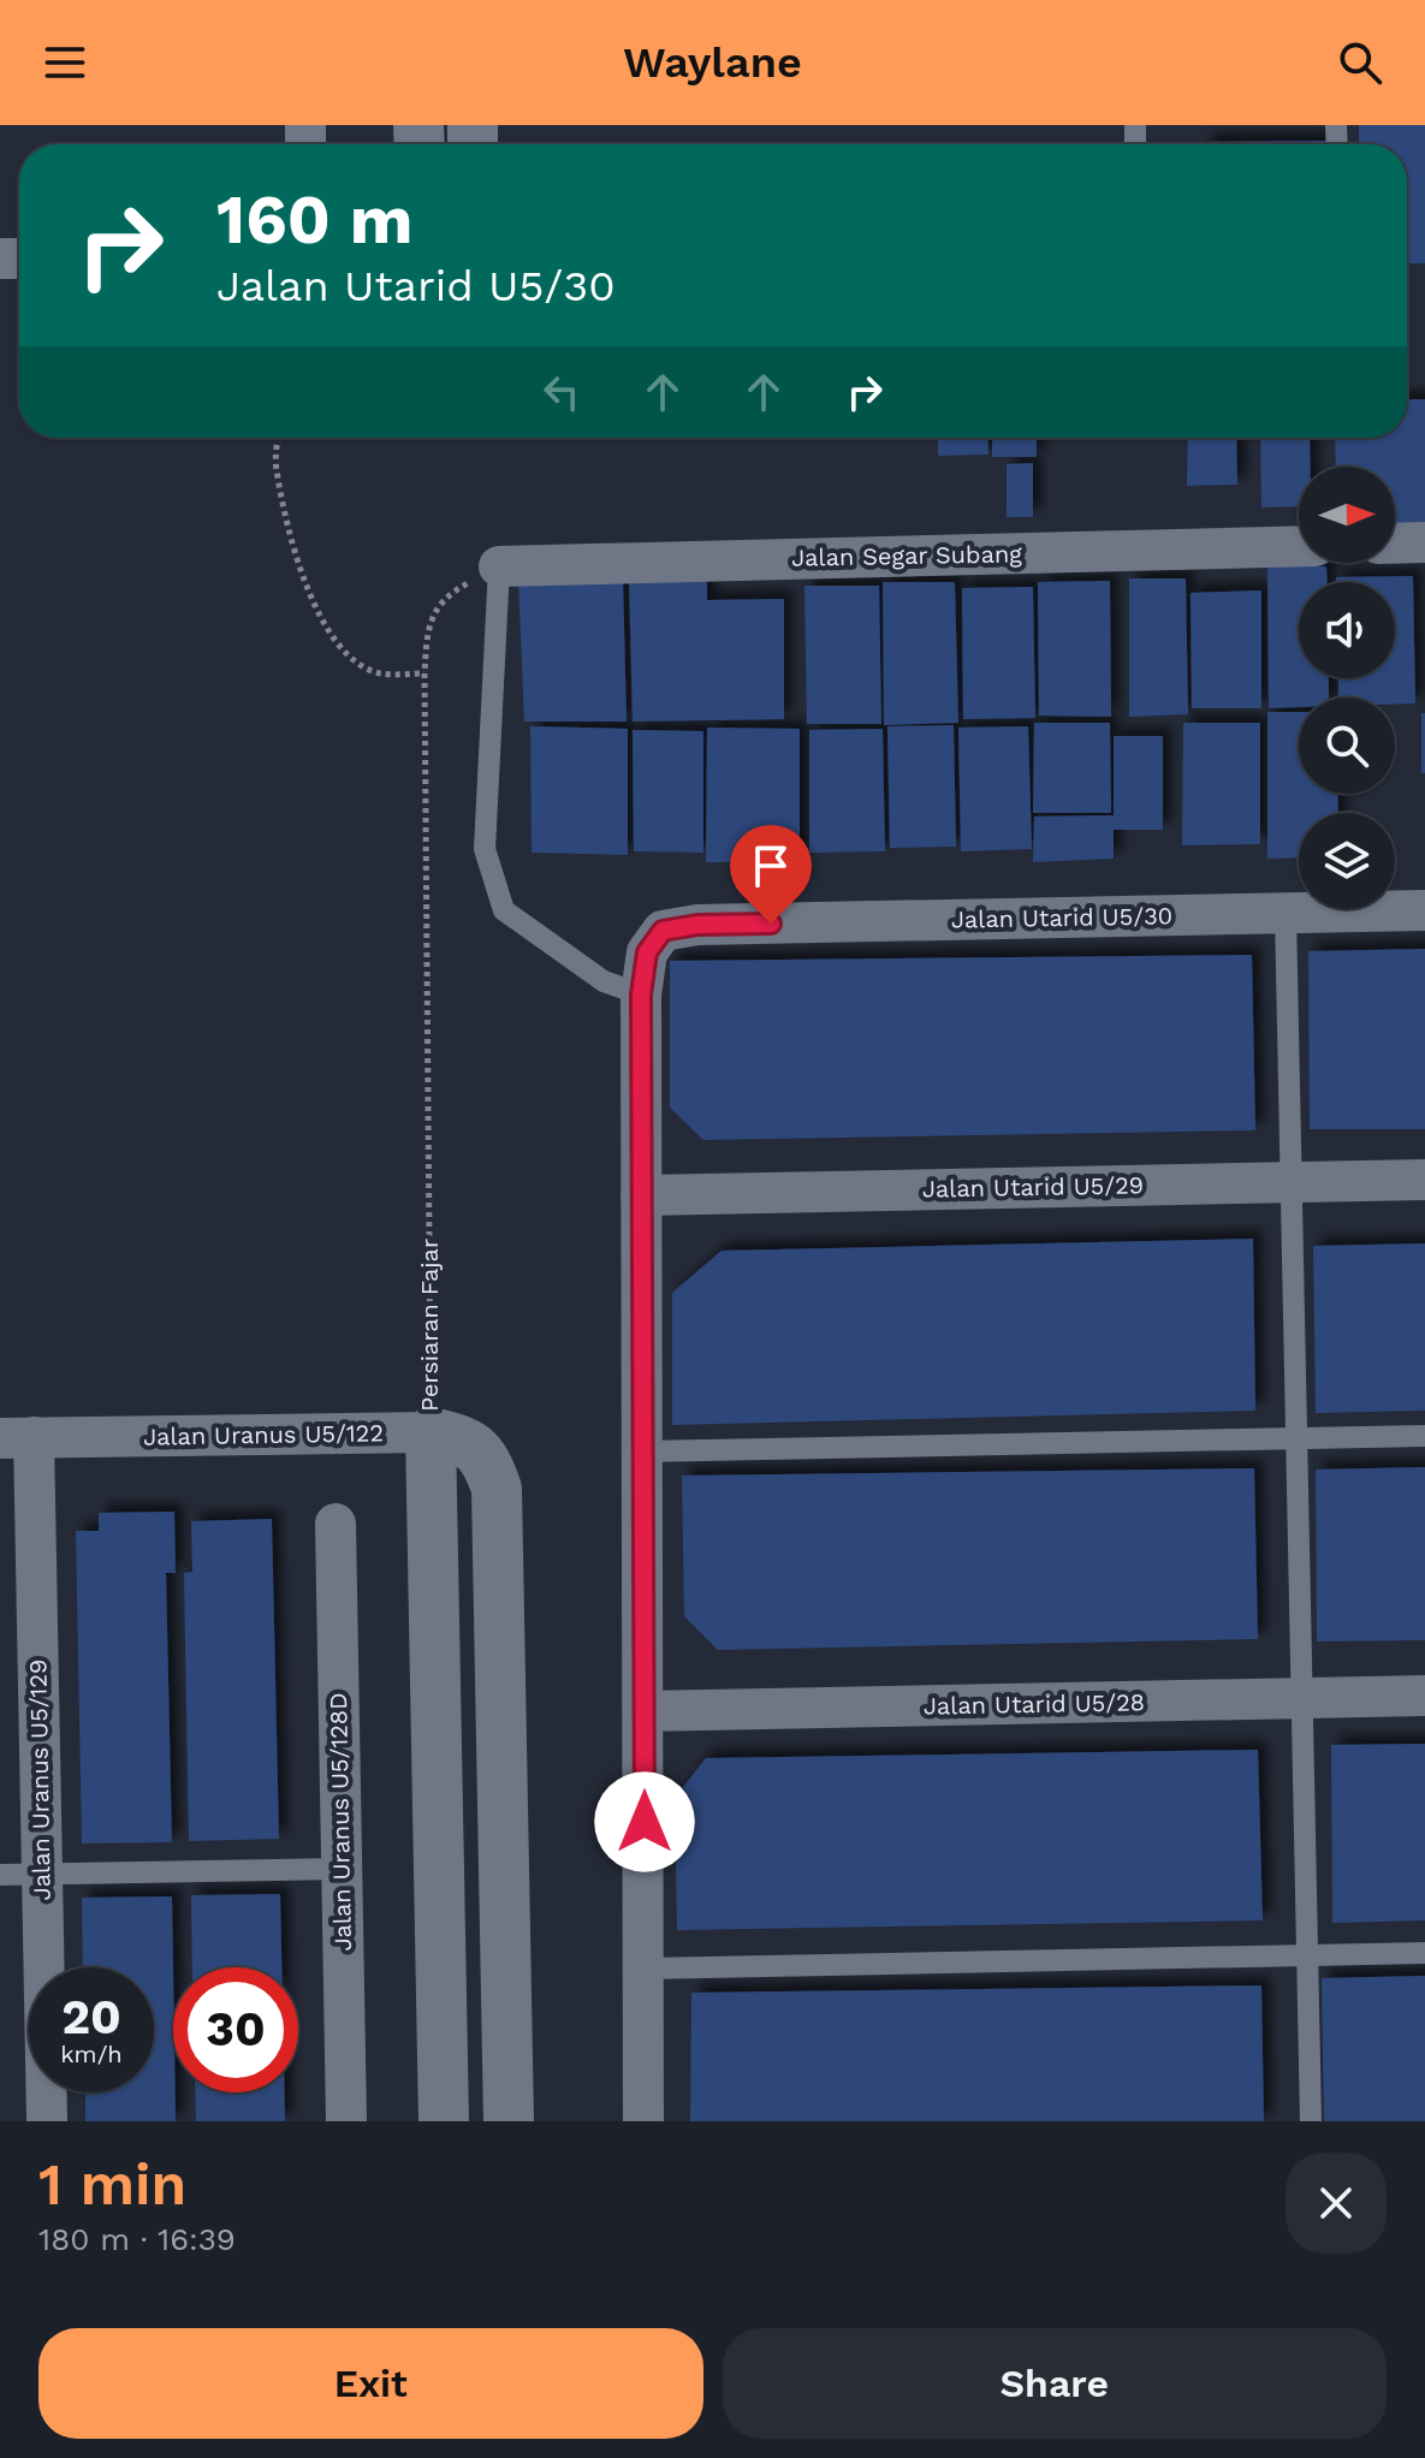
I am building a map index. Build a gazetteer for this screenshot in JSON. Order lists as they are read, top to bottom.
{
  "streets": {
    "street": [
      "Jalan Segar Subang",
      "Jalan Utarid U5/30",
      "Jalan Utarid U5/29",
      "Persiaran Fajar",
      "Jalan Uranus U5/122",
      "Jalan Utarid U5/28",
      "Jalan Uranus U5/129",
      "Jalan Uranus U5/128D"
    ]
  },
  "crossings": [
    ["Jalan Segar Subang", "Persiaran Fajar"],
    ["Jalan Utarid U5/30", "Jalan Utarid U5/29"],
    ["Jalan Utarid U5/30", "Jalan Utarid U5/28"],
    ["Persiaran Fajar", "Jalan Uranus U5/122"],
    ["Jalan Uranus U5/122", "Jalan Uranus U5/129"]
  ],
  "north": "right",
  "page": {
    "header": "Waylane",
    "turn": ["160 m", "Jalan Utarid U5/30"],
    "speed": "20 km/h",
    "limit": "30",
    "heading": ["1 min", "180 m · 16:39"],
    "buttons": ["Exit", "Share"]
  }
}
